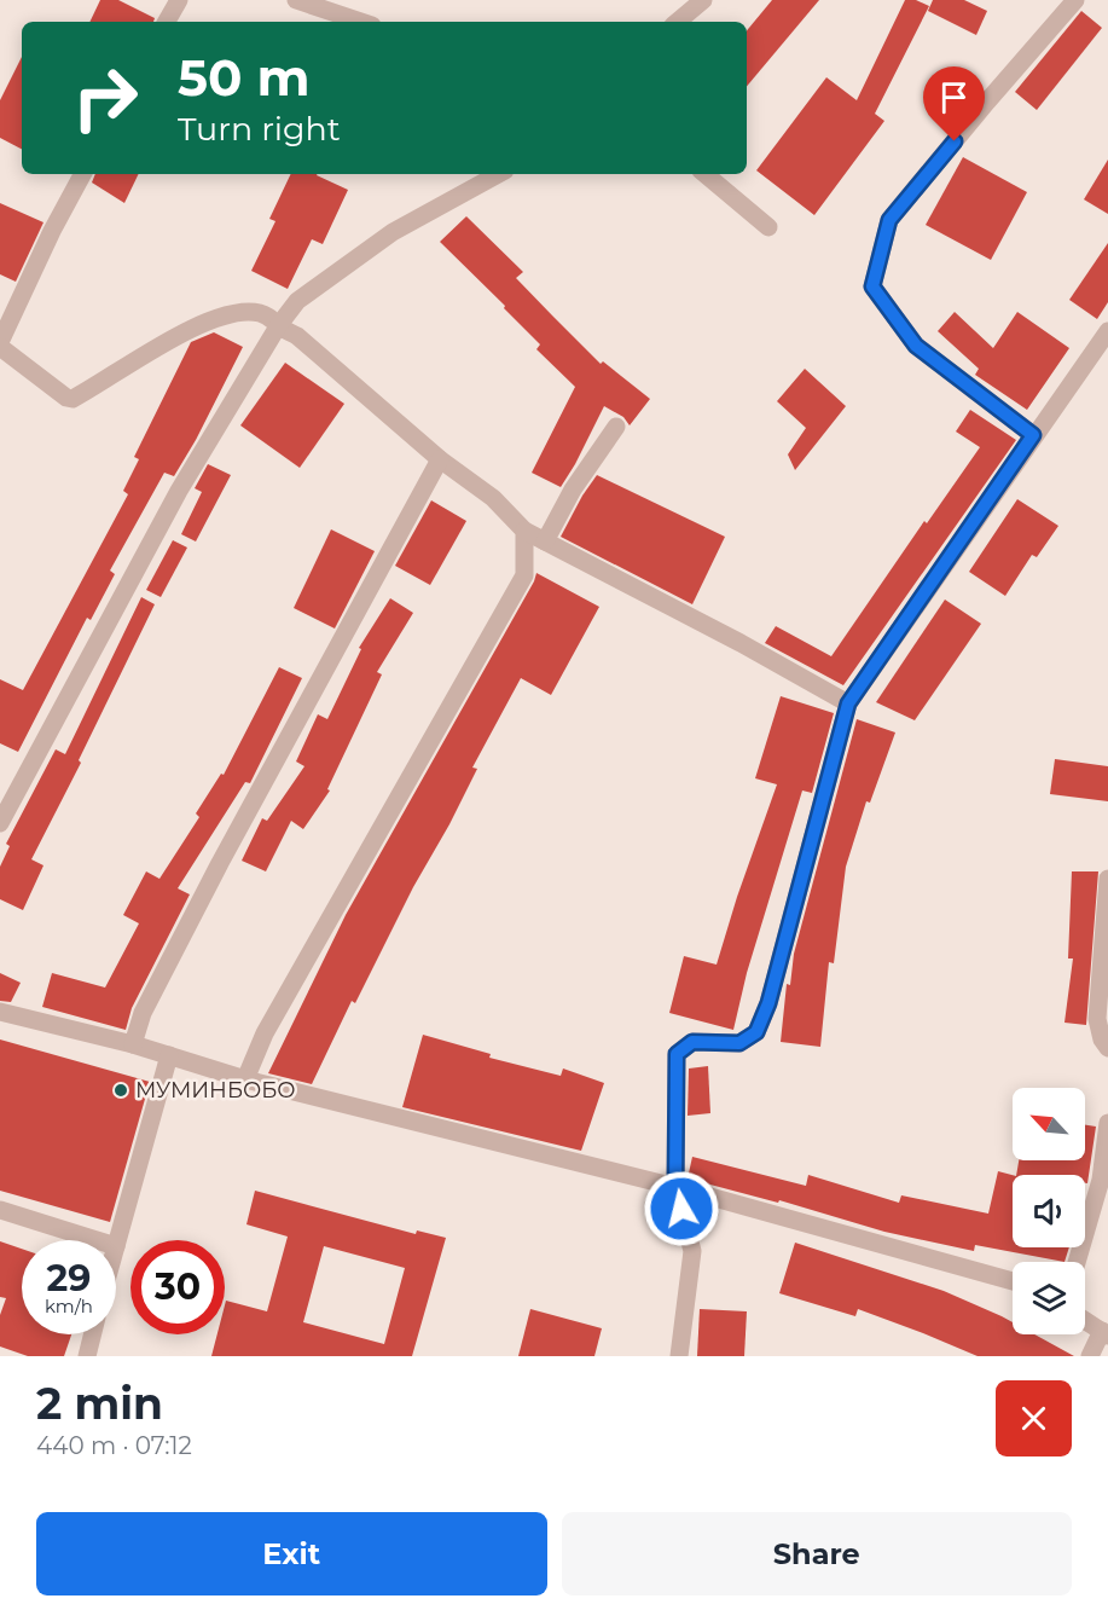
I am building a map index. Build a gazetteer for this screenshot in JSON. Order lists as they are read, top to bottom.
{
  "places": ["МУМИНБОБО"],
  "north": "top left",
  "page": {
    "turn": ["50 m", "Turn right"],
    "speed": "29 km/h",
    "limit": "30",
    "heading": ["2 min", "440 m · 07:12"],
    "buttons": ["Exit", "Share"]
  }
}
